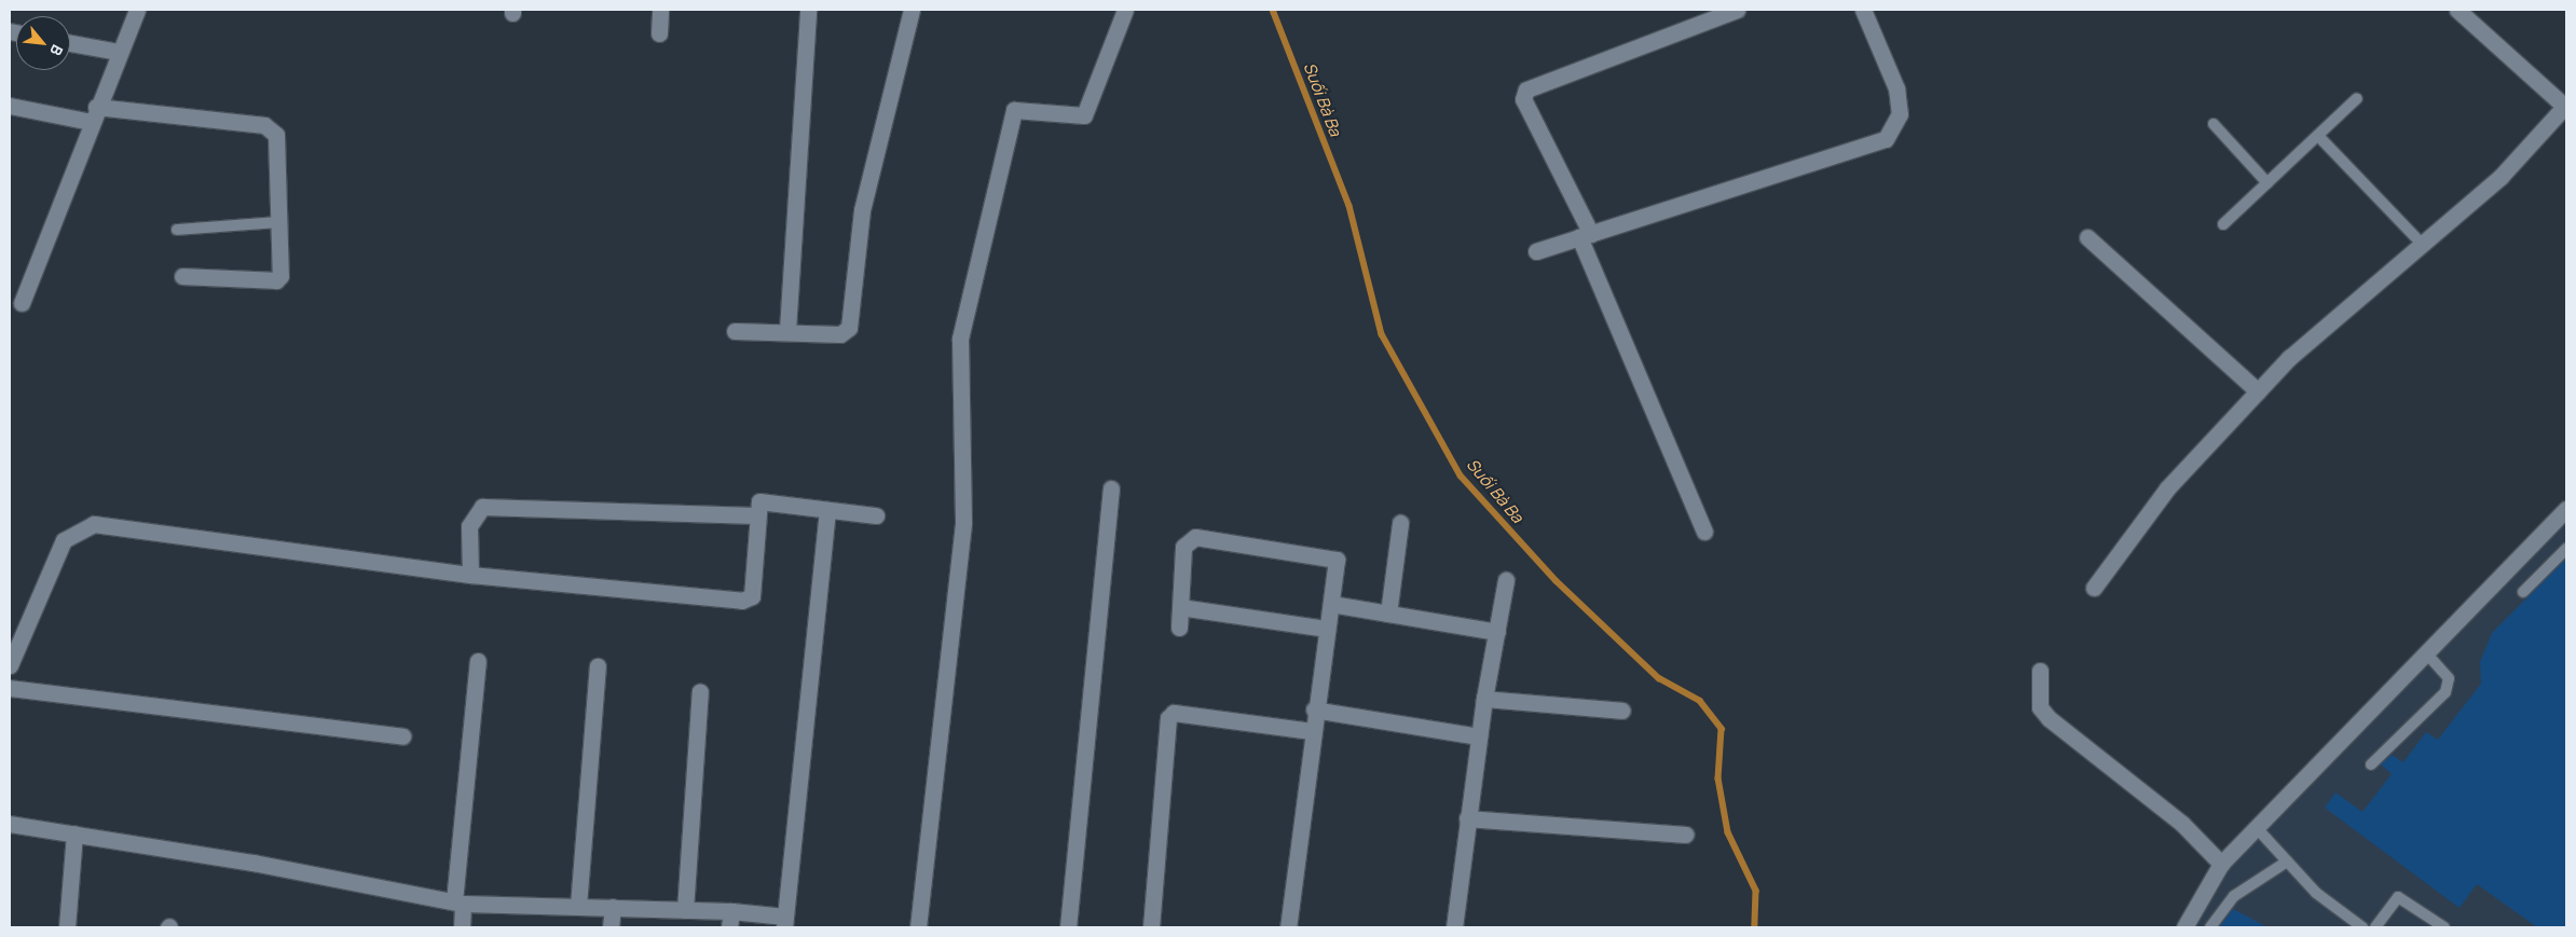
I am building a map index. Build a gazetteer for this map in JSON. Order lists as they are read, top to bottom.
{
  "water": ["Suối Bà Ba"],
  "north": "bottom right"
}
